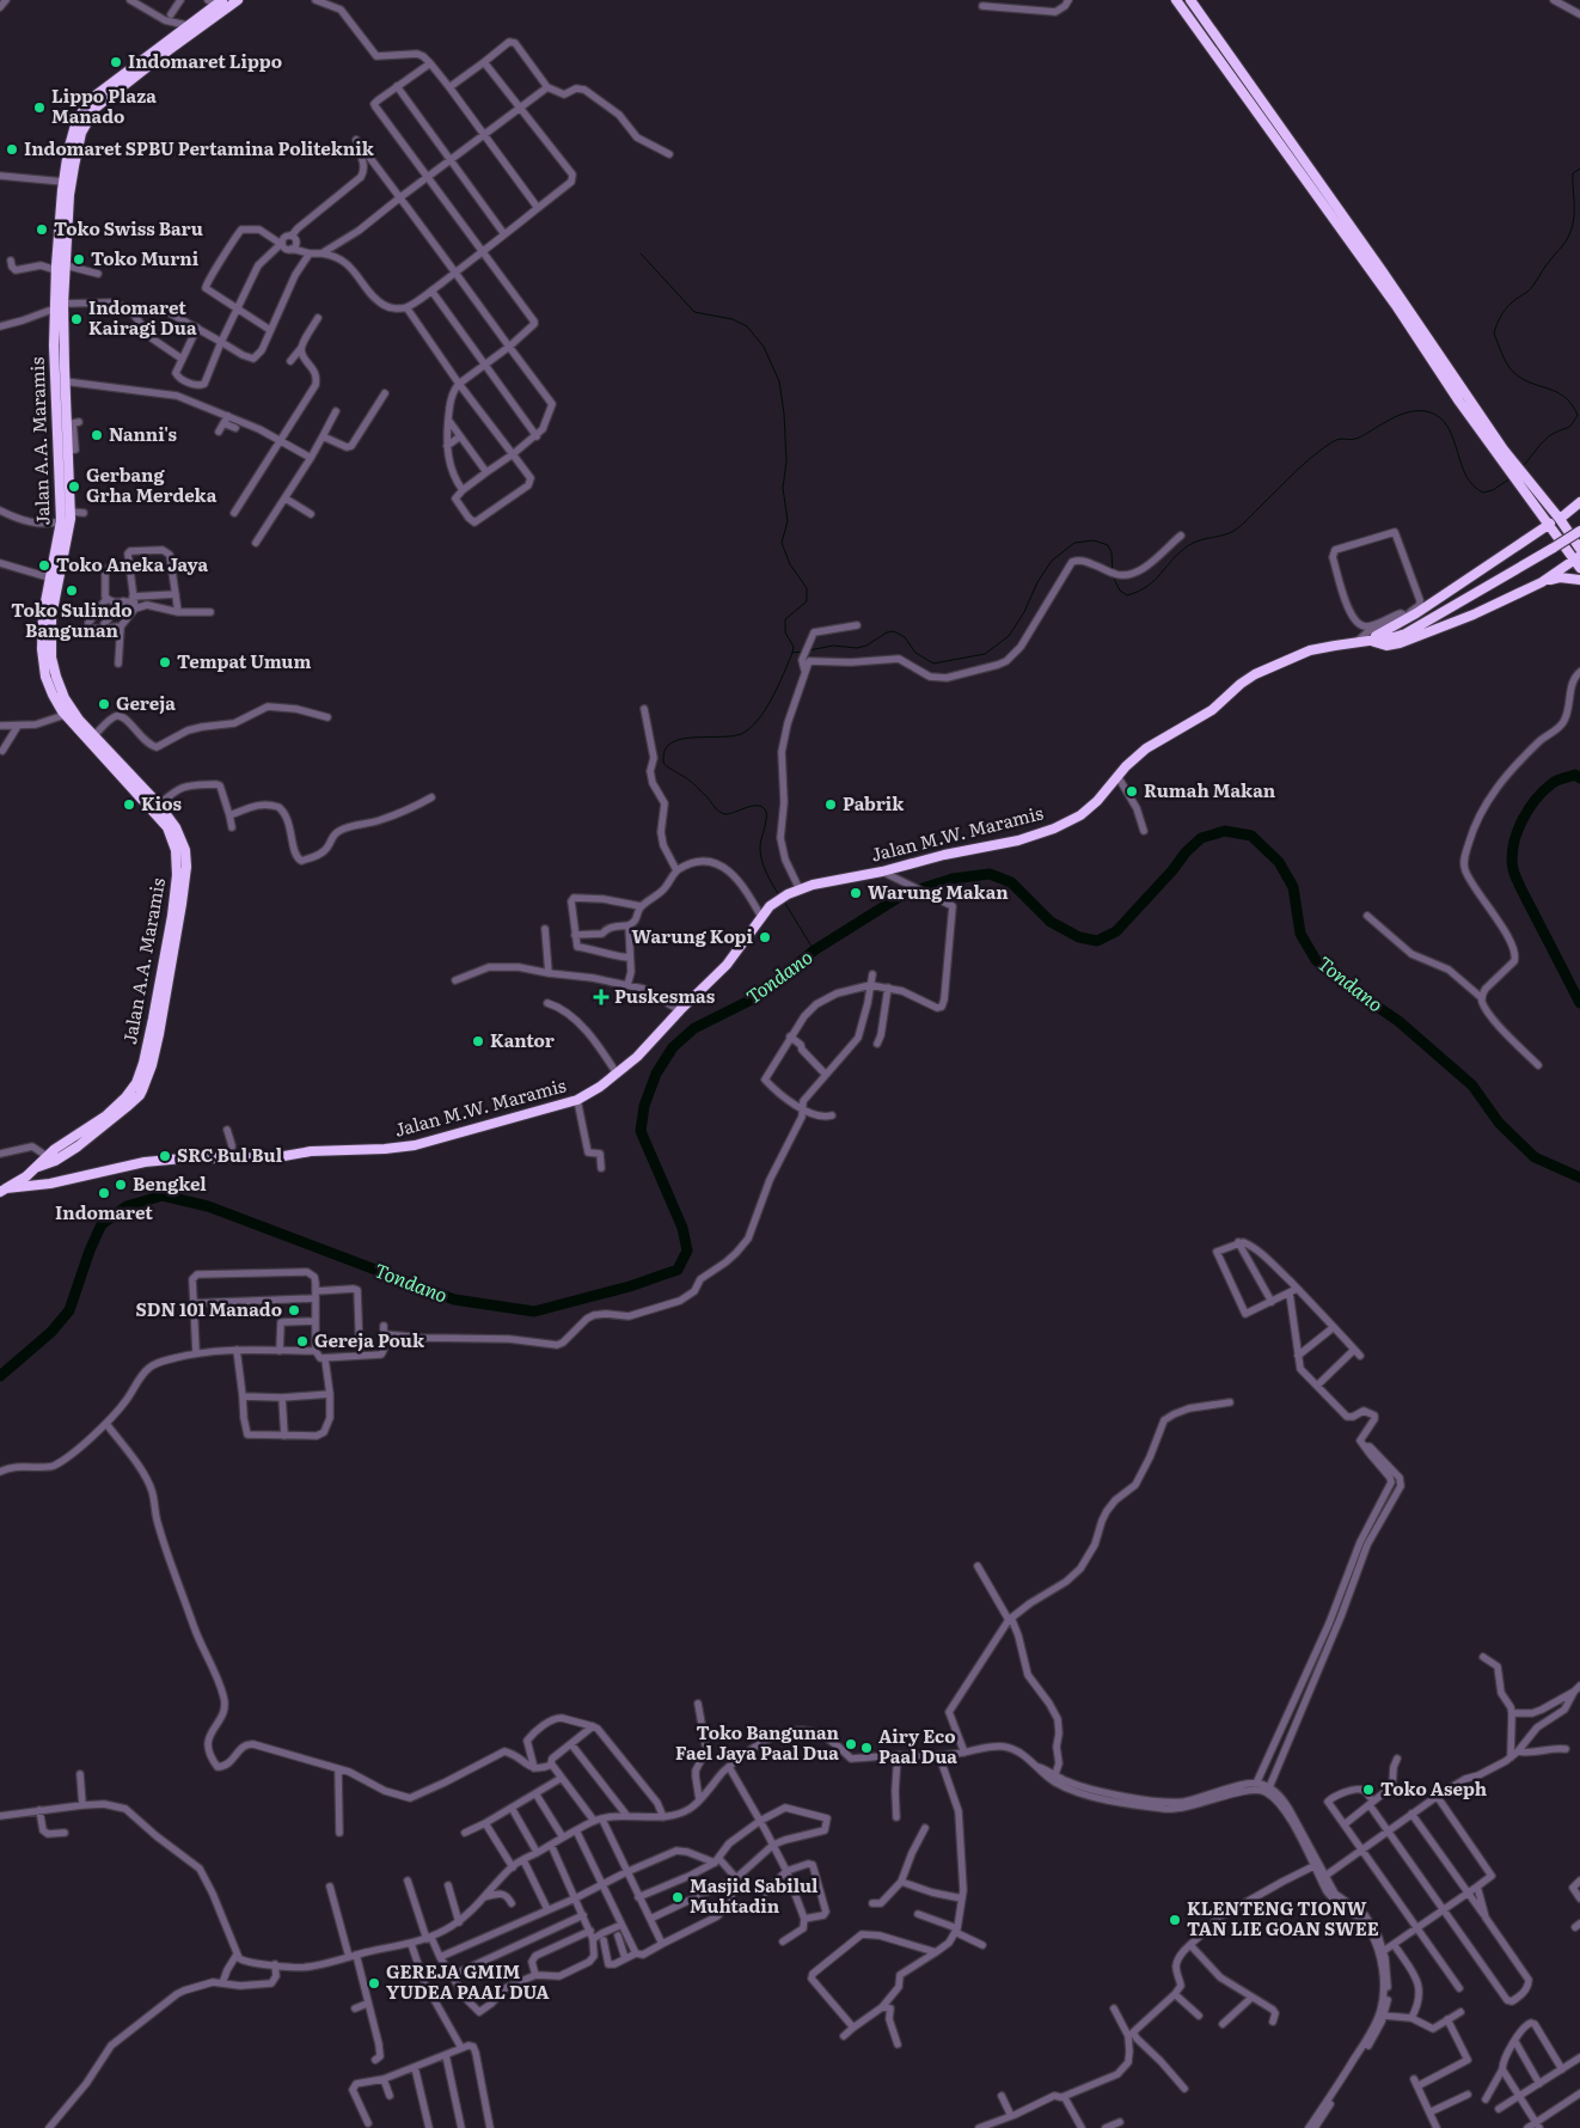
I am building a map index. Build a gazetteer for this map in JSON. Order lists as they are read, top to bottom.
{
  "streets": {
    "highway": ["Jalan A.A. Maramis", "Jalan M.W. Maramis"]
  },
  "water": ["Tondano"],
  "places": {
    "other": [
      "Indomaret Lippo",
      "Lippo Plaza Manado",
      "Indomaret SPBU Pertamina Politeknik",
      "Toko Swiss Baru",
      "Toko Murni",
      "Indomaret Kairagi Dua",
      "Nanni's",
      "Gerbang Grha Merdeka",
      "Toko Aneka Jaya",
      "Toko Sulindo Bangunan",
      "Tempat Umum",
      "Gereja",
      "Rumah Makan",
      "Kios",
      "Pabrik",
      "Warung Makan",
      "Warung Kopi",
      "Kantor",
      "SRC Bul Bul",
      "Bengkel",
      "Indomaret",
      "SDN 101 Manado",
      "Gereja Pouk",
      "Toko Bangunan Fael Jaya Paal Dua",
      "Airy Eco Paal Dua",
      "Toko Aseph",
      "Masjid Sabilul Muhtadin",
      "KLENTENG TIONW TAN LIE GOAN SWEE",
      "GEREJA GMIM YUDEA PAAL DUA"
    ],
    "health": ["Puskesmas"]
  }
}
